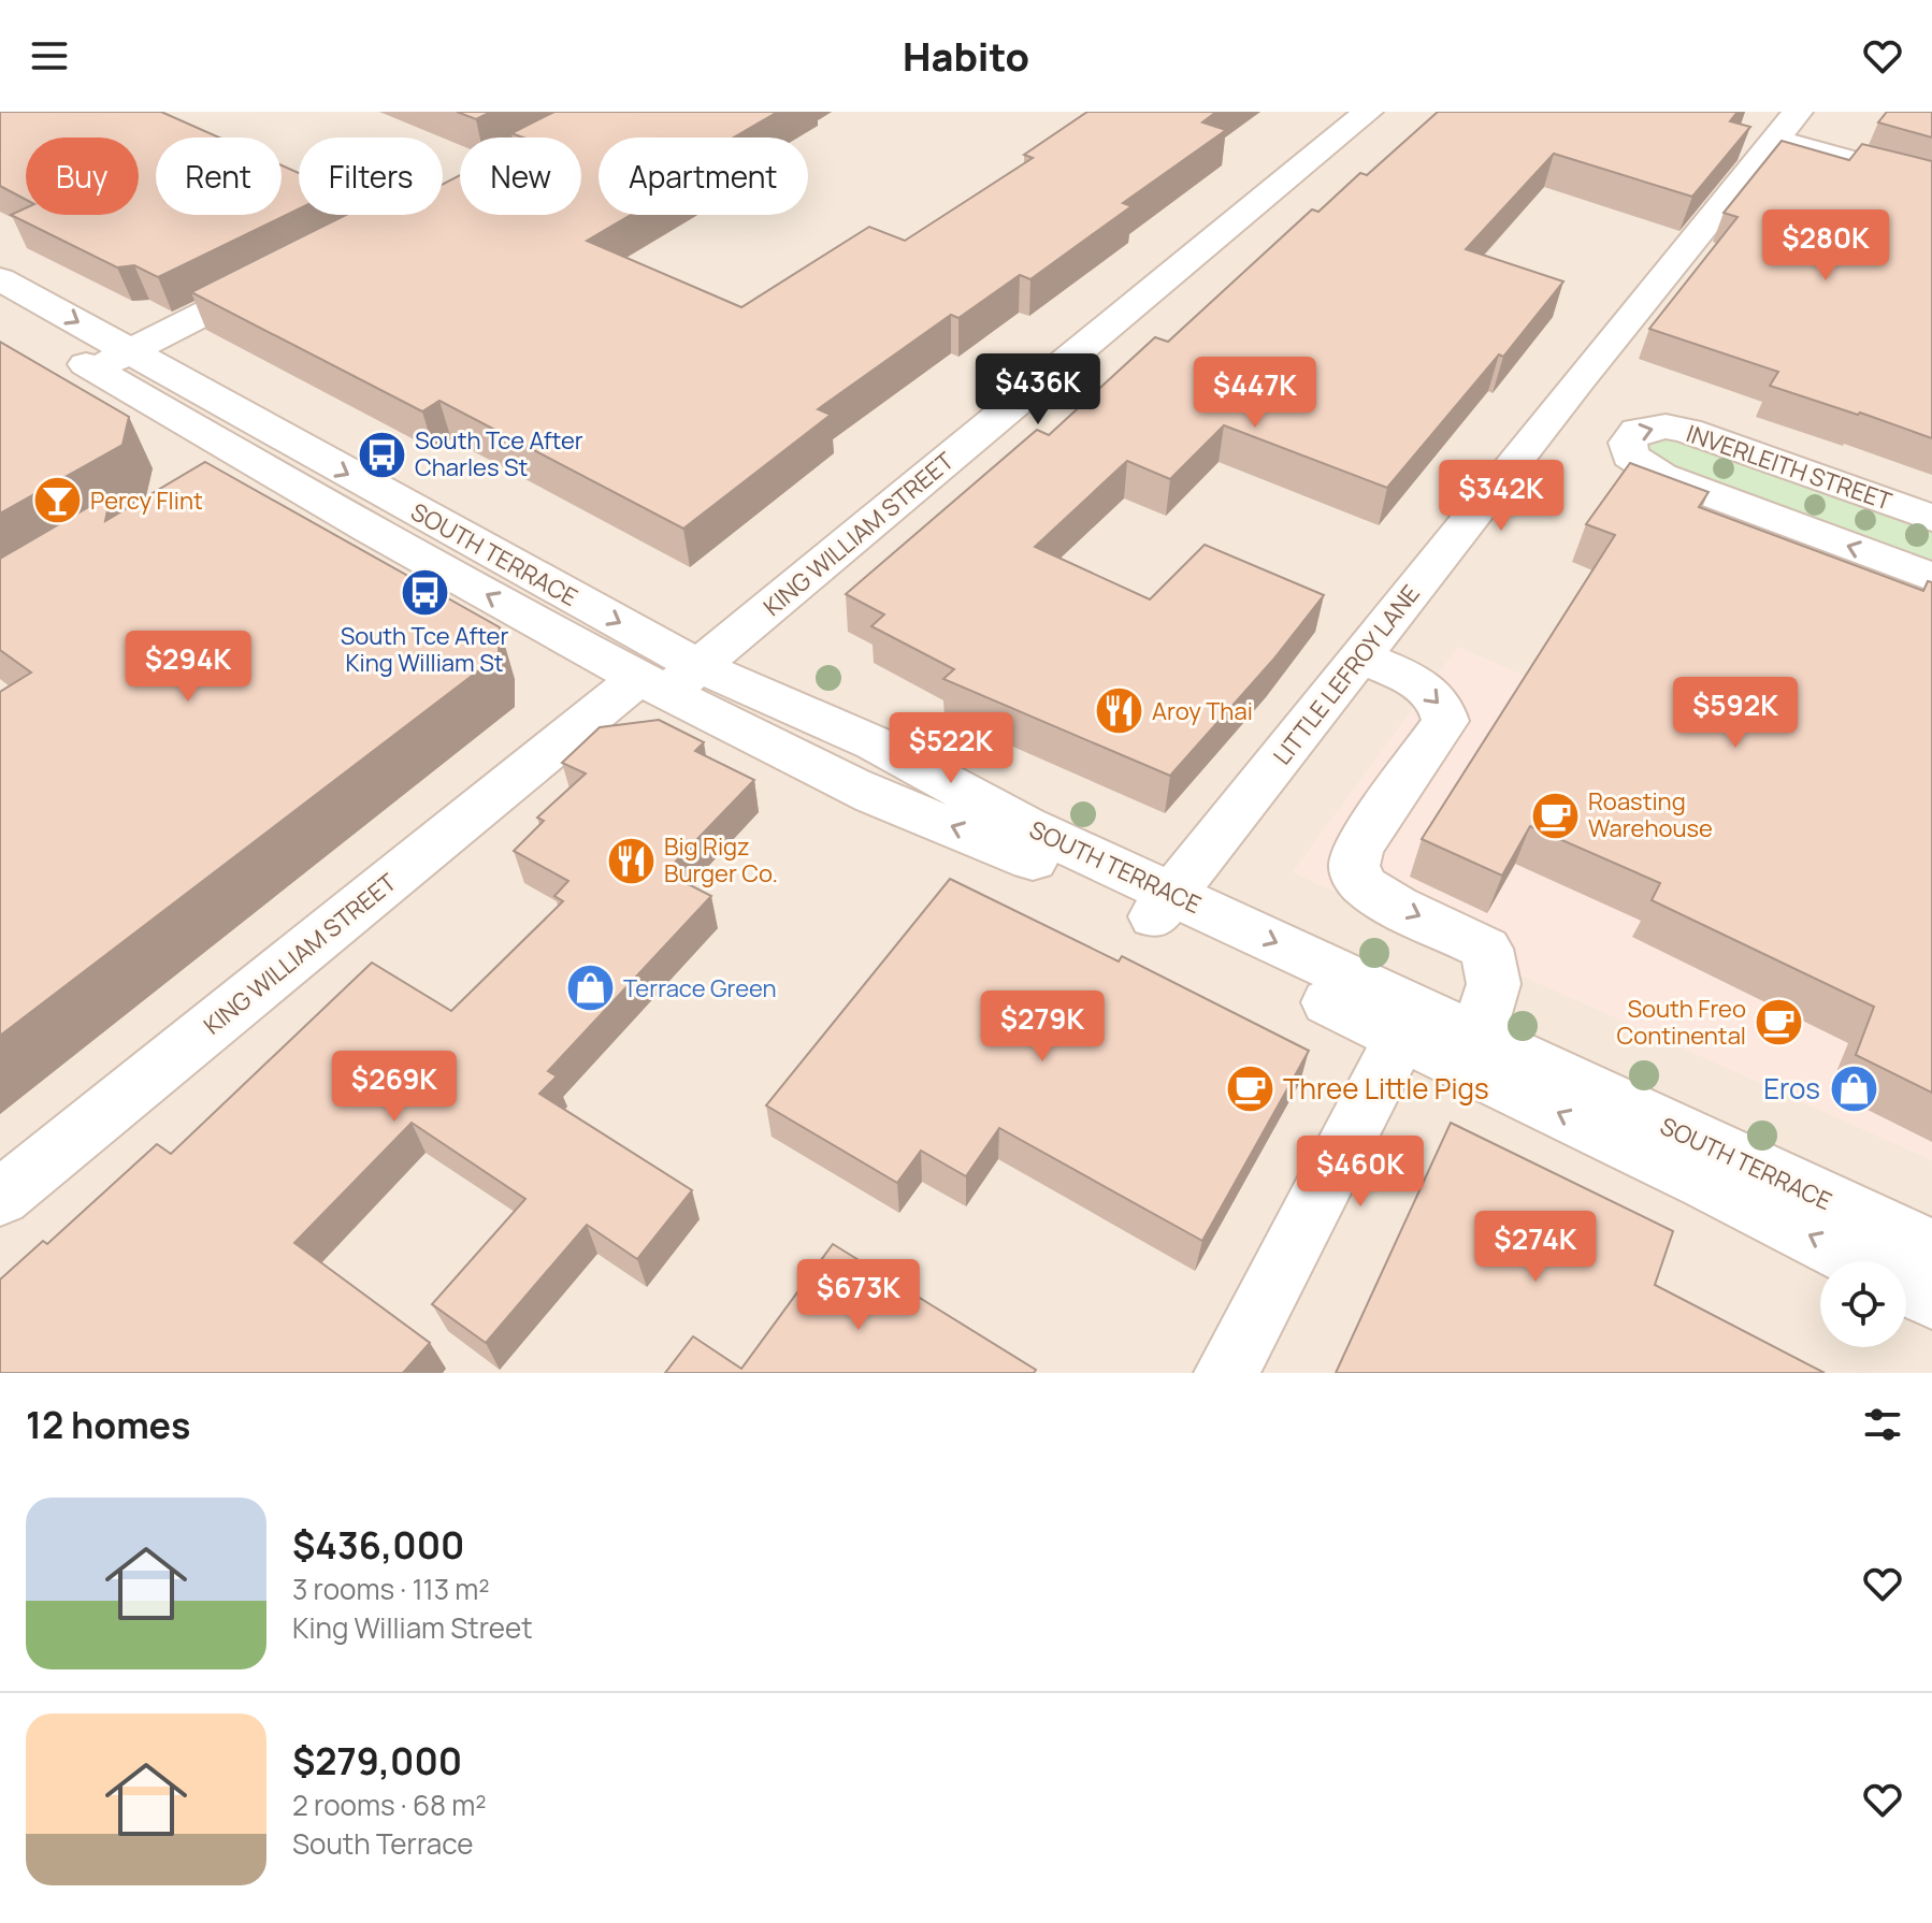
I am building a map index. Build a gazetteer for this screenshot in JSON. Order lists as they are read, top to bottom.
{
  "streets": {
    "street": [
      "INVERLEITH STREET",
      "KING WILLIAM STREET",
      "SOUTH TERRACE",
      "LITTLE LEFROY LANE"
    ]
  },
  "crossings": [
    ["KING WILLIAM STREET", "SOUTH TERRACE"],
    ["SOUTH TERRACE", "LITTLE LEFROY LANE"]
  ],
  "places": {
    "bus stop": ["South Tce After Charles St", "South Tce After King William St"],
    "bar": ["Percy Flint"],
    "restaurant": ["Aroy Thai", "Big Rigz Burger Co."],
    "cafe": ["Roasting Warehouse", "South Freo Continental", "Three Little Pigs"],
    "shop": ["Terrace Green", "Eros"]
  },
  "page": {
    "header": "Habito",
    "chip": [
      "Buy",
      "Rent",
      "Filters",
      "New",
      "Apartment"
    ],
    "price": [
      "$280K",
      "$436K",
      "$447K",
      "$342K",
      "$294K",
      "$592K",
      "$522K",
      "$279K",
      "$269K",
      "$460K",
      "$274K",
      "$673K"
    ],
    "heading": "12 homes",
    "list": [
      {
        "name": "$436,000",
        "note": "3 rooms · 113 m² · King William Street"
      },
      {
        "name": "$279,000",
        "note": "2 rooms · 68 m² · South Terrace"
      }
    ]
  }
}
